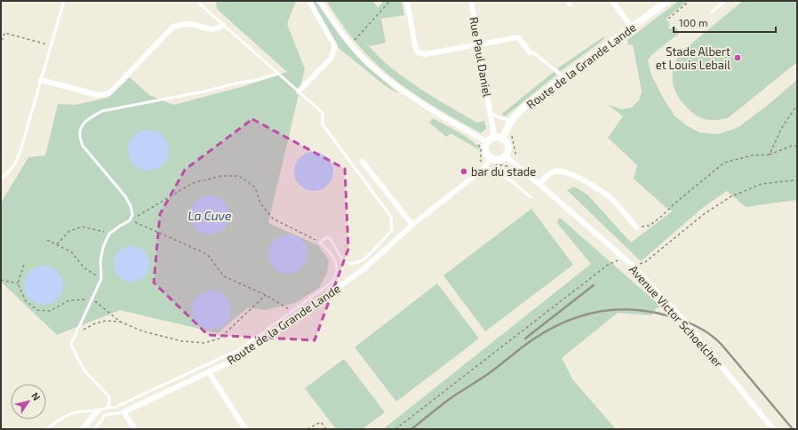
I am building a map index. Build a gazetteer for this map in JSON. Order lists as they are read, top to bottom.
{
  "streets": {
    "street": ["Rue Paul Daniel", "Route de la Grande Lande", "Avenue Victor Schoelcher"]
  },
  "crossings": [
    ["Rue Paul Daniel", "Route de la Grande Lande"],
    ["Rue Paul Daniel", "Avenue Victor Schoelcher"],
    ["Route de la Grande Lande", "Avenue Victor Schoelcher"]
  ],
  "water": ["La Cuve"],
  "places": ["Stade Albert et Louis Lebail", "bar du stade"],
  "scale_bar": "100 m",
  "north": "top right"
}
